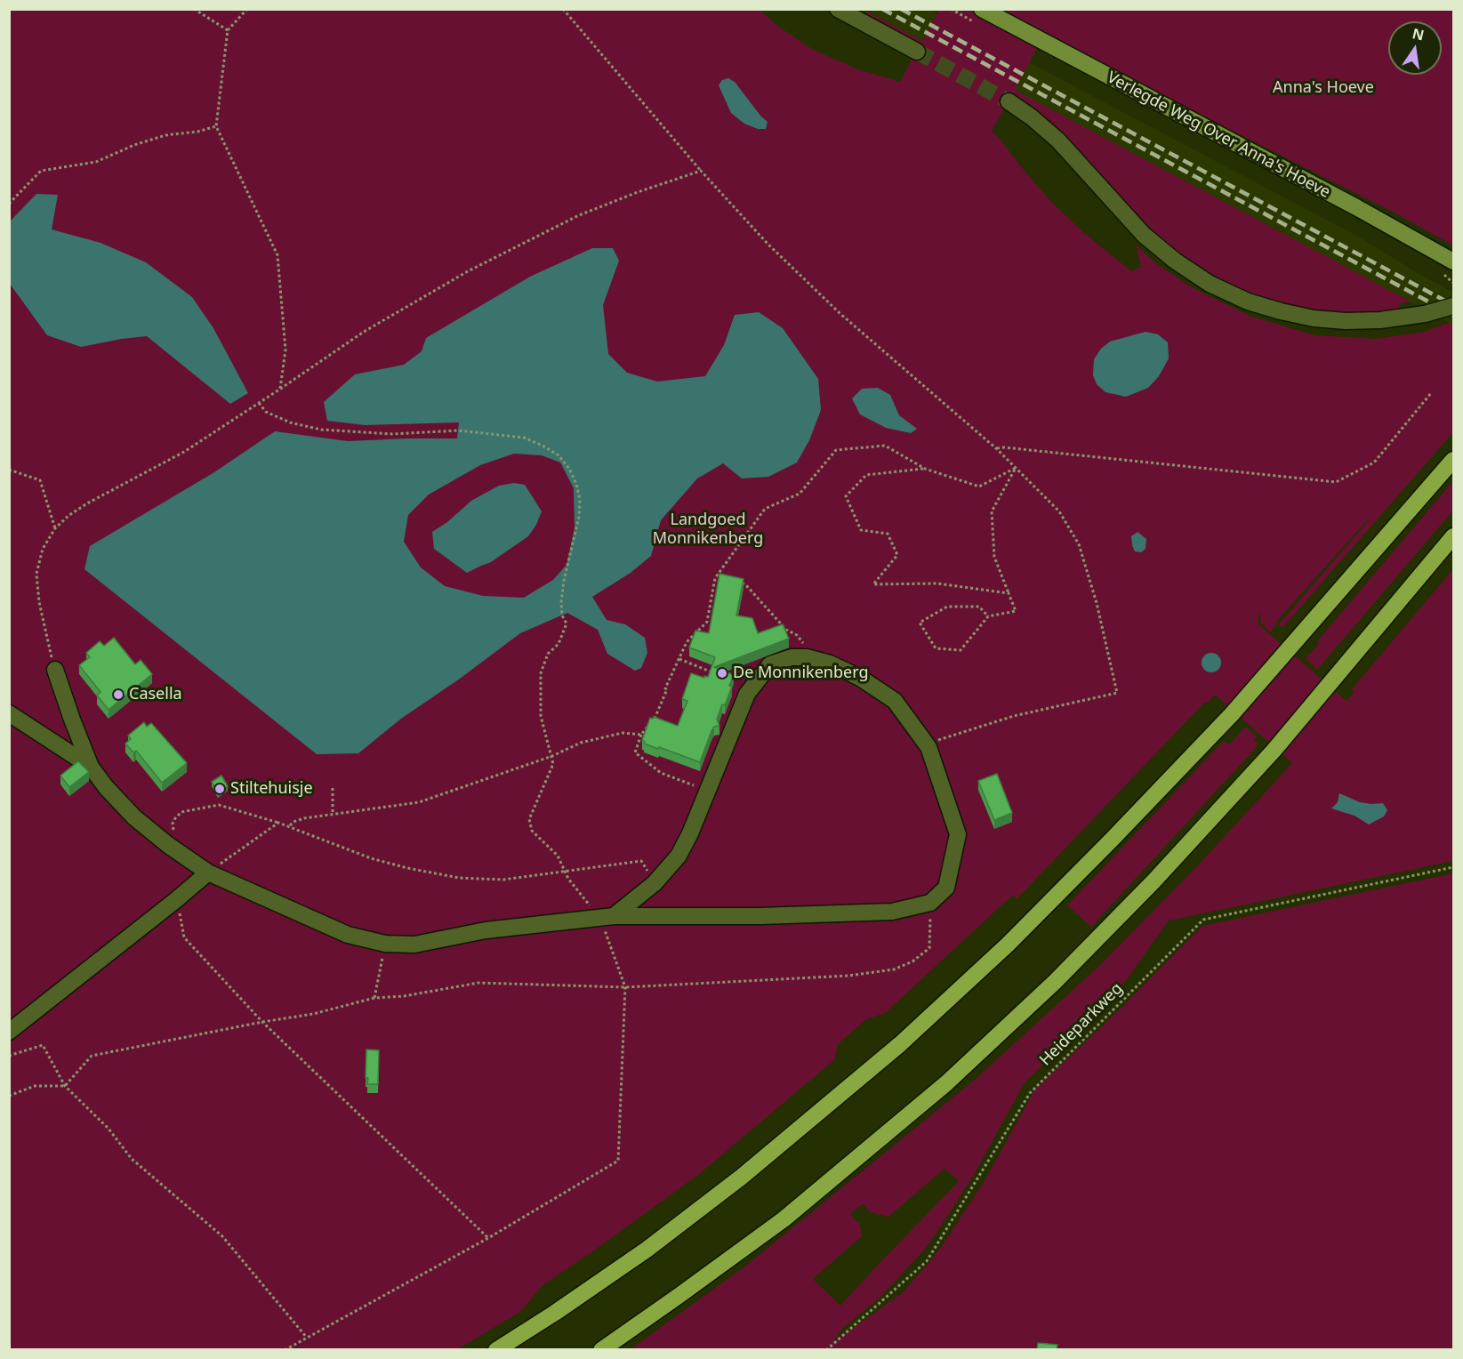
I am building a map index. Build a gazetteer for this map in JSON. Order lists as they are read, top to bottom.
{
  "streets": {
    "main road": ["Verlegde Weg Over Anna's Hoeve"],
    "path": ["Heideparkweg"]
  },
  "parks": ["Anna's Hoeve", "Landgoed Monnikenberg"],
  "places": ["De Monnikenberg", "Casella", "Stiltehuisje"],
  "north": "top"
}
